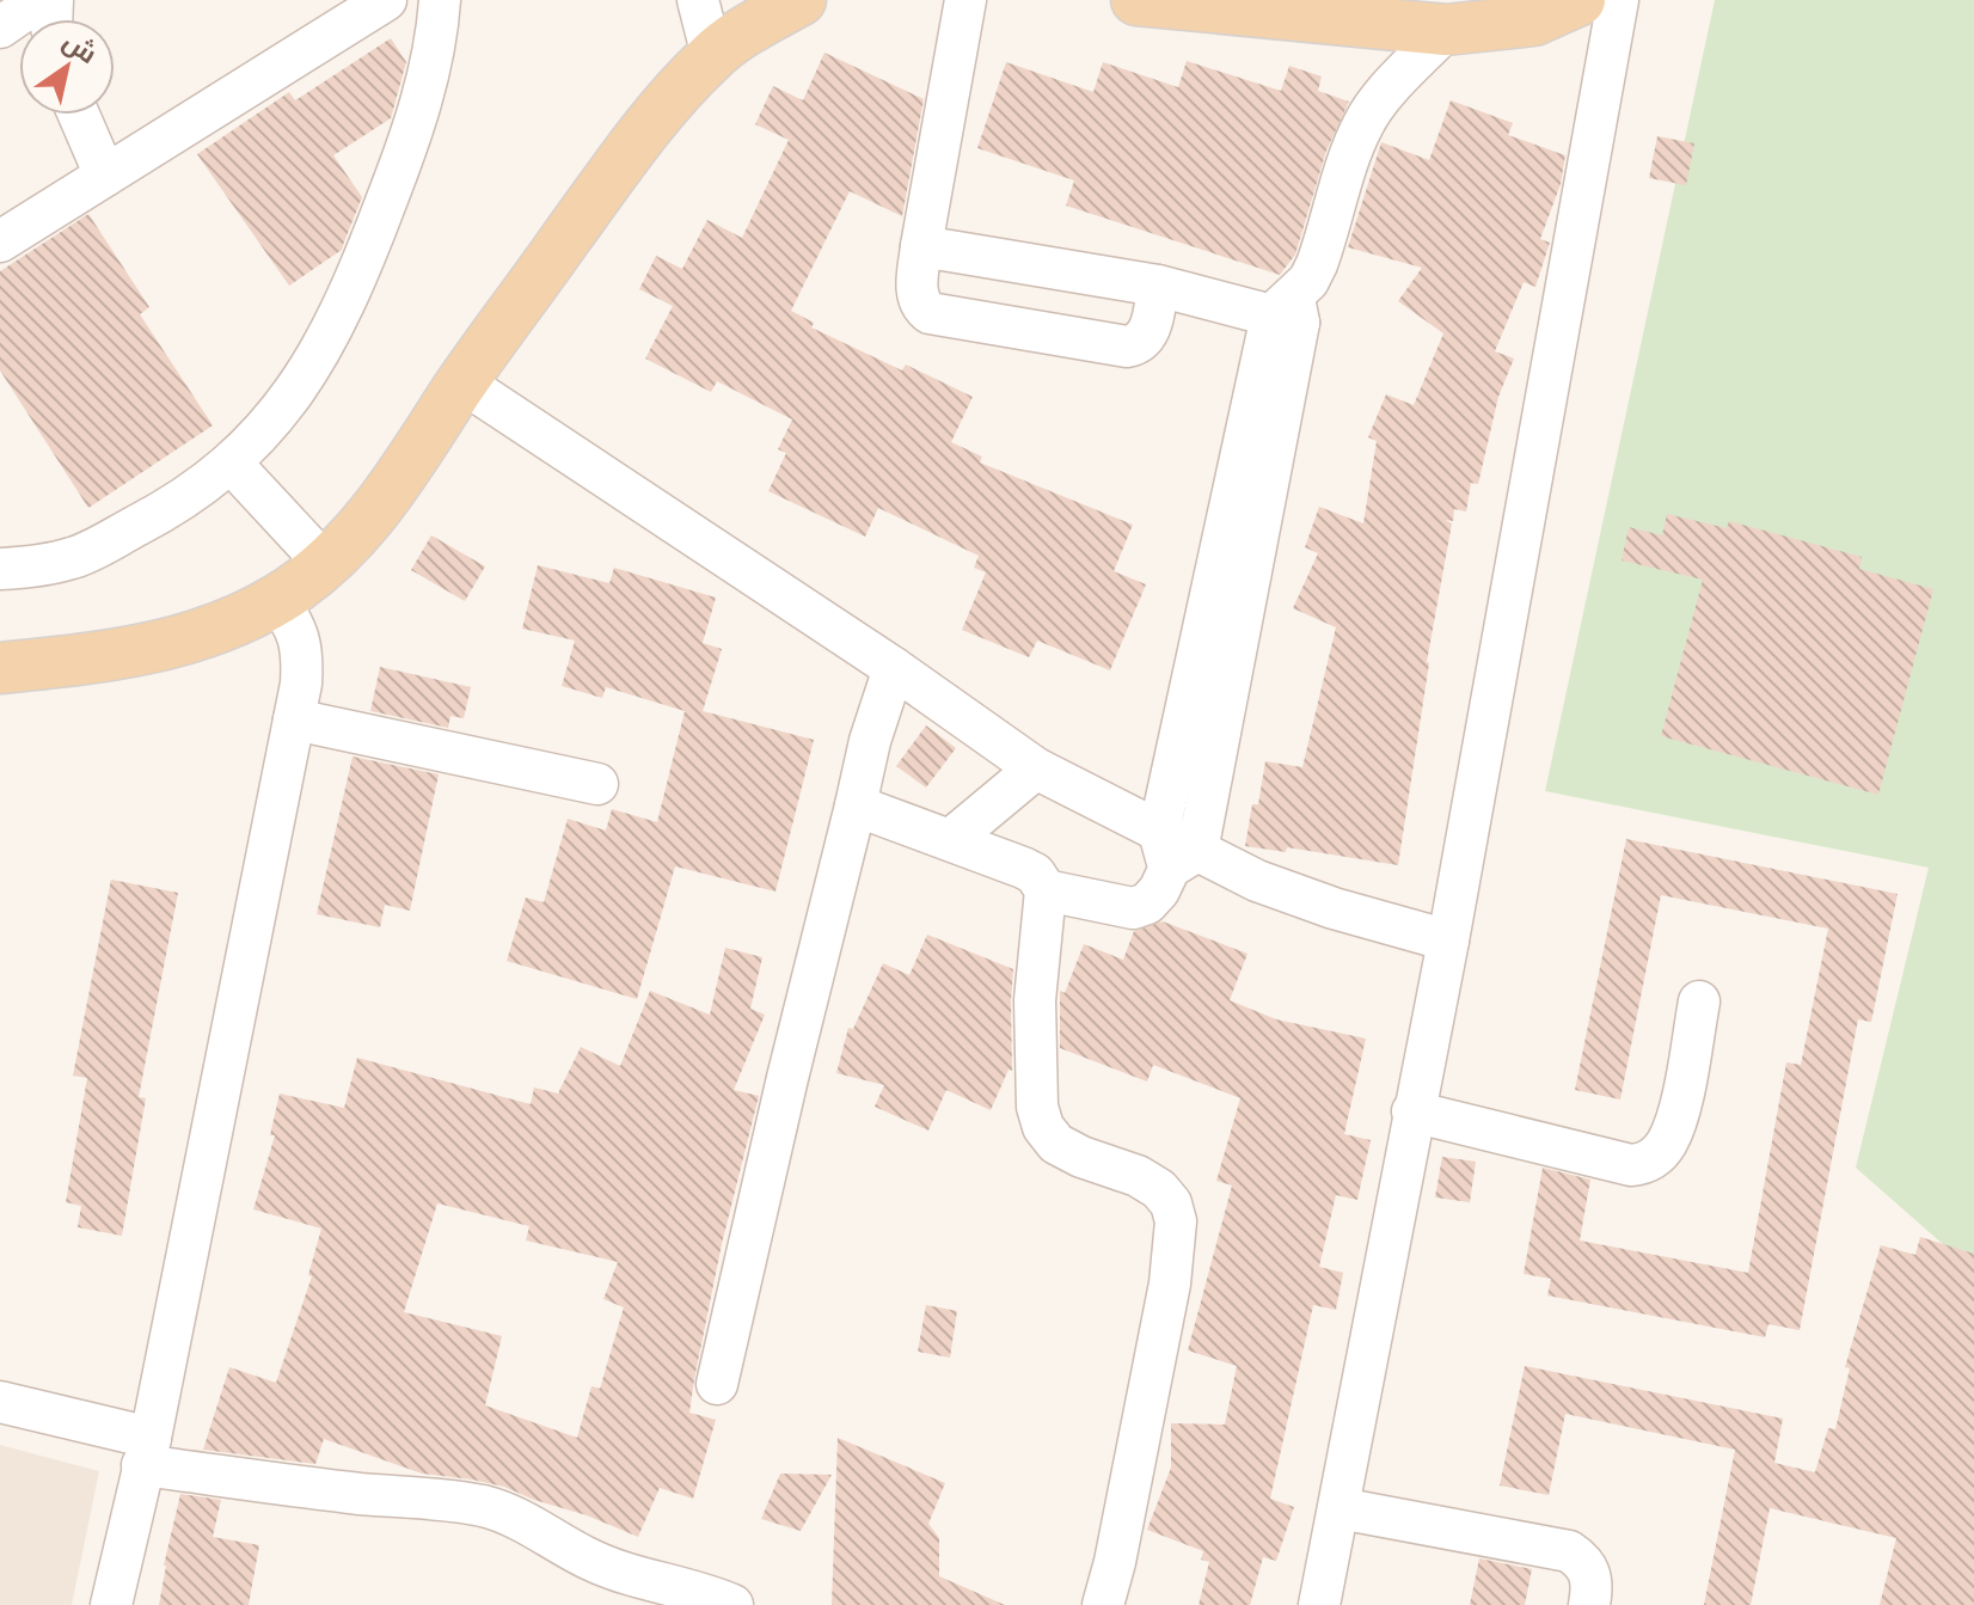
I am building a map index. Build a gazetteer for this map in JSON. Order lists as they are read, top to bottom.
{
  "north": "top right"
}
